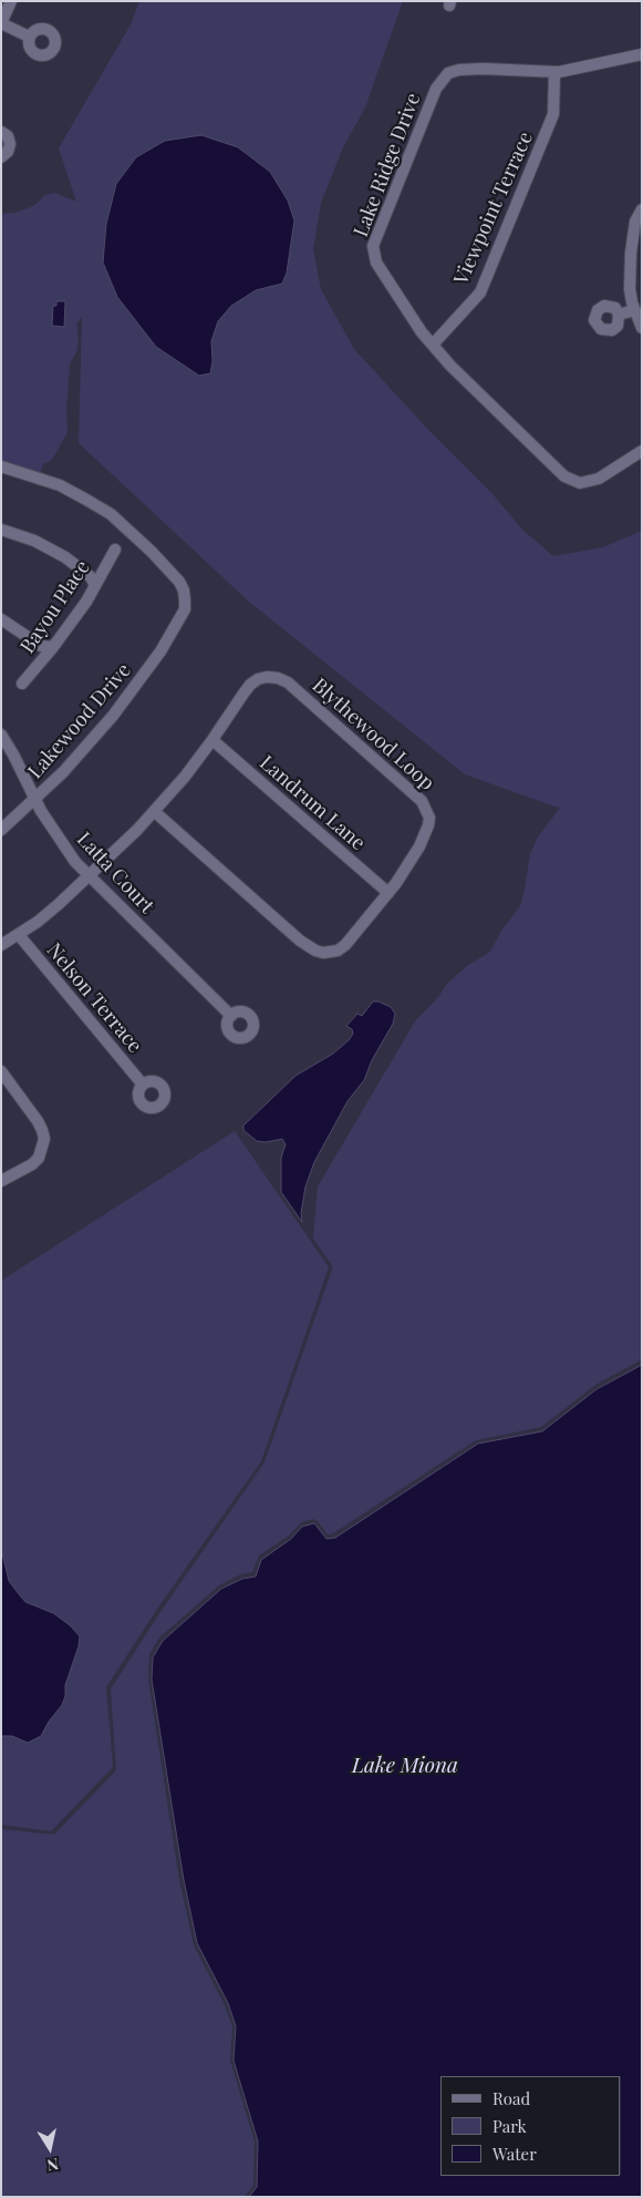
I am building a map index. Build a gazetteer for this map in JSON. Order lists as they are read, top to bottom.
{
  "streets": {
    "street": [
      "Lake Ridge Drive",
      "Viewpoint Terrace",
      "Bayou Place",
      "Lakewood Drive",
      "Blythewood Loop",
      "Landrum Lane",
      "Latta Court",
      "Nelson Terrace"
    ]
  },
  "crossings": [
    ["Lake Ridge Drive", "Viewpoint Terrace"],
    ["Lakewood Drive", "Latta Court"],
    ["Blythewood Loop", "Landrum Lane"],
    ["Blythewood Loop", "Latta Court"],
    ["Blythewood Loop", "Nelson Terrace"]
  ],
  "water": ["Lake Miona"],
  "legend": ["Road", "Park", "Water"],
  "north": "bottom"
}
